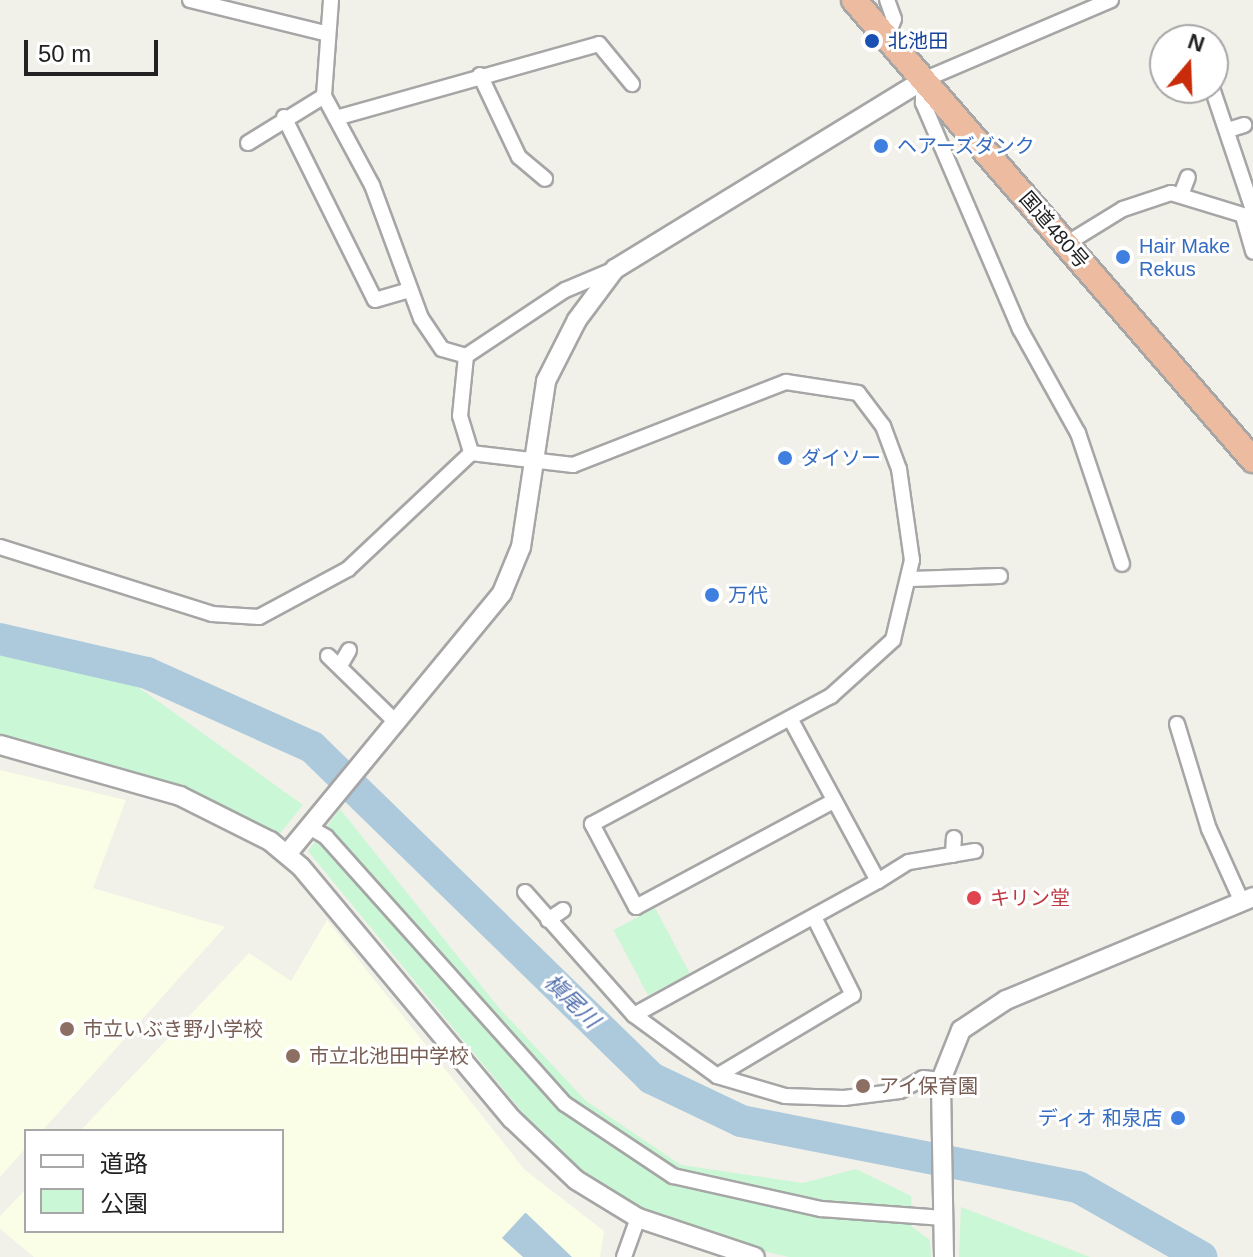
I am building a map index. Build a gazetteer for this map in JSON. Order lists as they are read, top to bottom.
{
  "streets": {
    "highway": ["国道480号"]
  },
  "water": ["槇尾川"],
  "places": [
    "北池田",
    "ヘアーズダンク",
    "Hair Make Rekus",
    "ダイソー",
    "万代",
    "キリン堂",
    "市立いぶき野小学校",
    "市立北池田中学校",
    "アイ保育園",
    "ディオ 和泉店"
  ],
  "legend": ["道路", "公園"],
  "scale_bar": "50 m",
  "north": "top"
}
